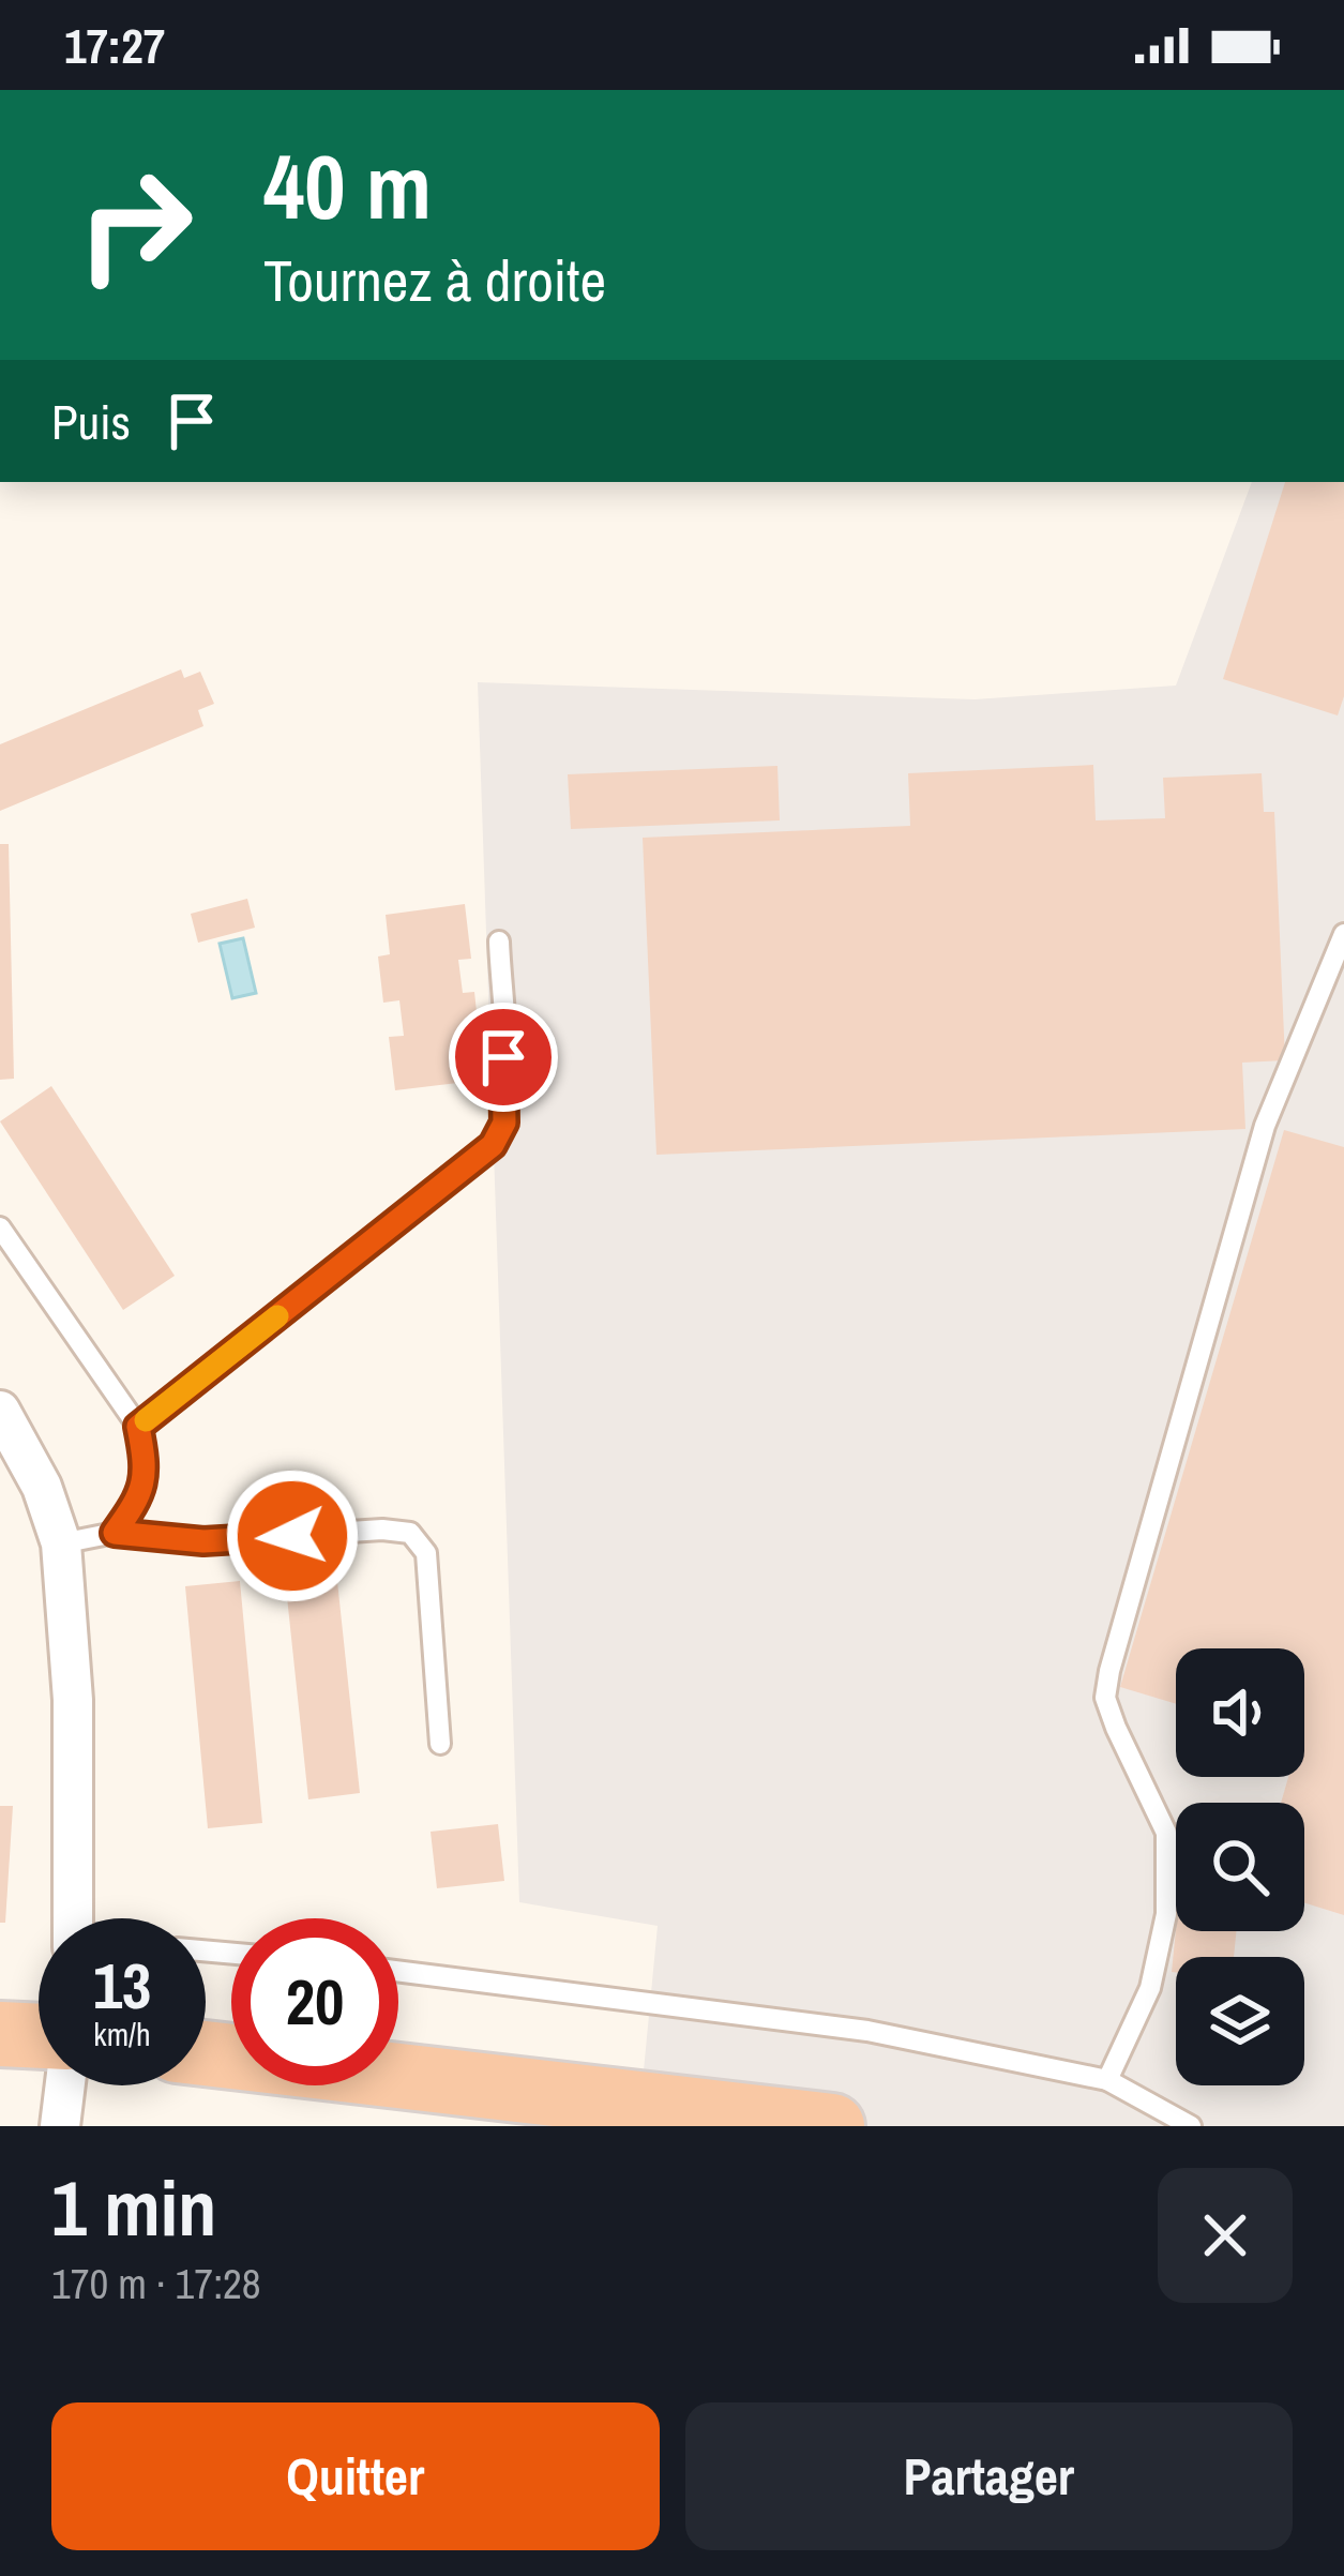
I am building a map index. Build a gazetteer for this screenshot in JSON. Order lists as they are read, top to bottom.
{
  "page": {
    "status": "17:27",
    "turn": ["40 m", "Tournez à droite"],
    "then": "Puis",
    "speed": "13 km/h",
    "limit": "20",
    "heading": ["1 min", "170 m · 17:28"],
    "buttons": ["Quitter", "Partager"]
  }
}
